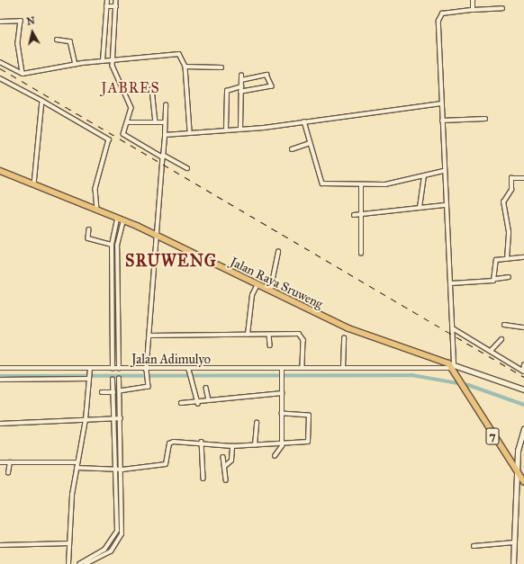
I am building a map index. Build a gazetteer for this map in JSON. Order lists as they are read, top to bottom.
{
  "streets": {
    "highway": ["Jalan Raya Sruweng", "7"],
    "street": ["Jalan Adimulyo"]
  },
  "crossings": [
    ["Jalan Raya Sruweng", "Jalan Adimulyo"],
    ["Jalan Raya Sruweng", "7"],
    ["Jalan Adimulyo", "7"]
  ],
  "districts": ["JABRES", "SRUWENG"],
  "north": "top"
}
